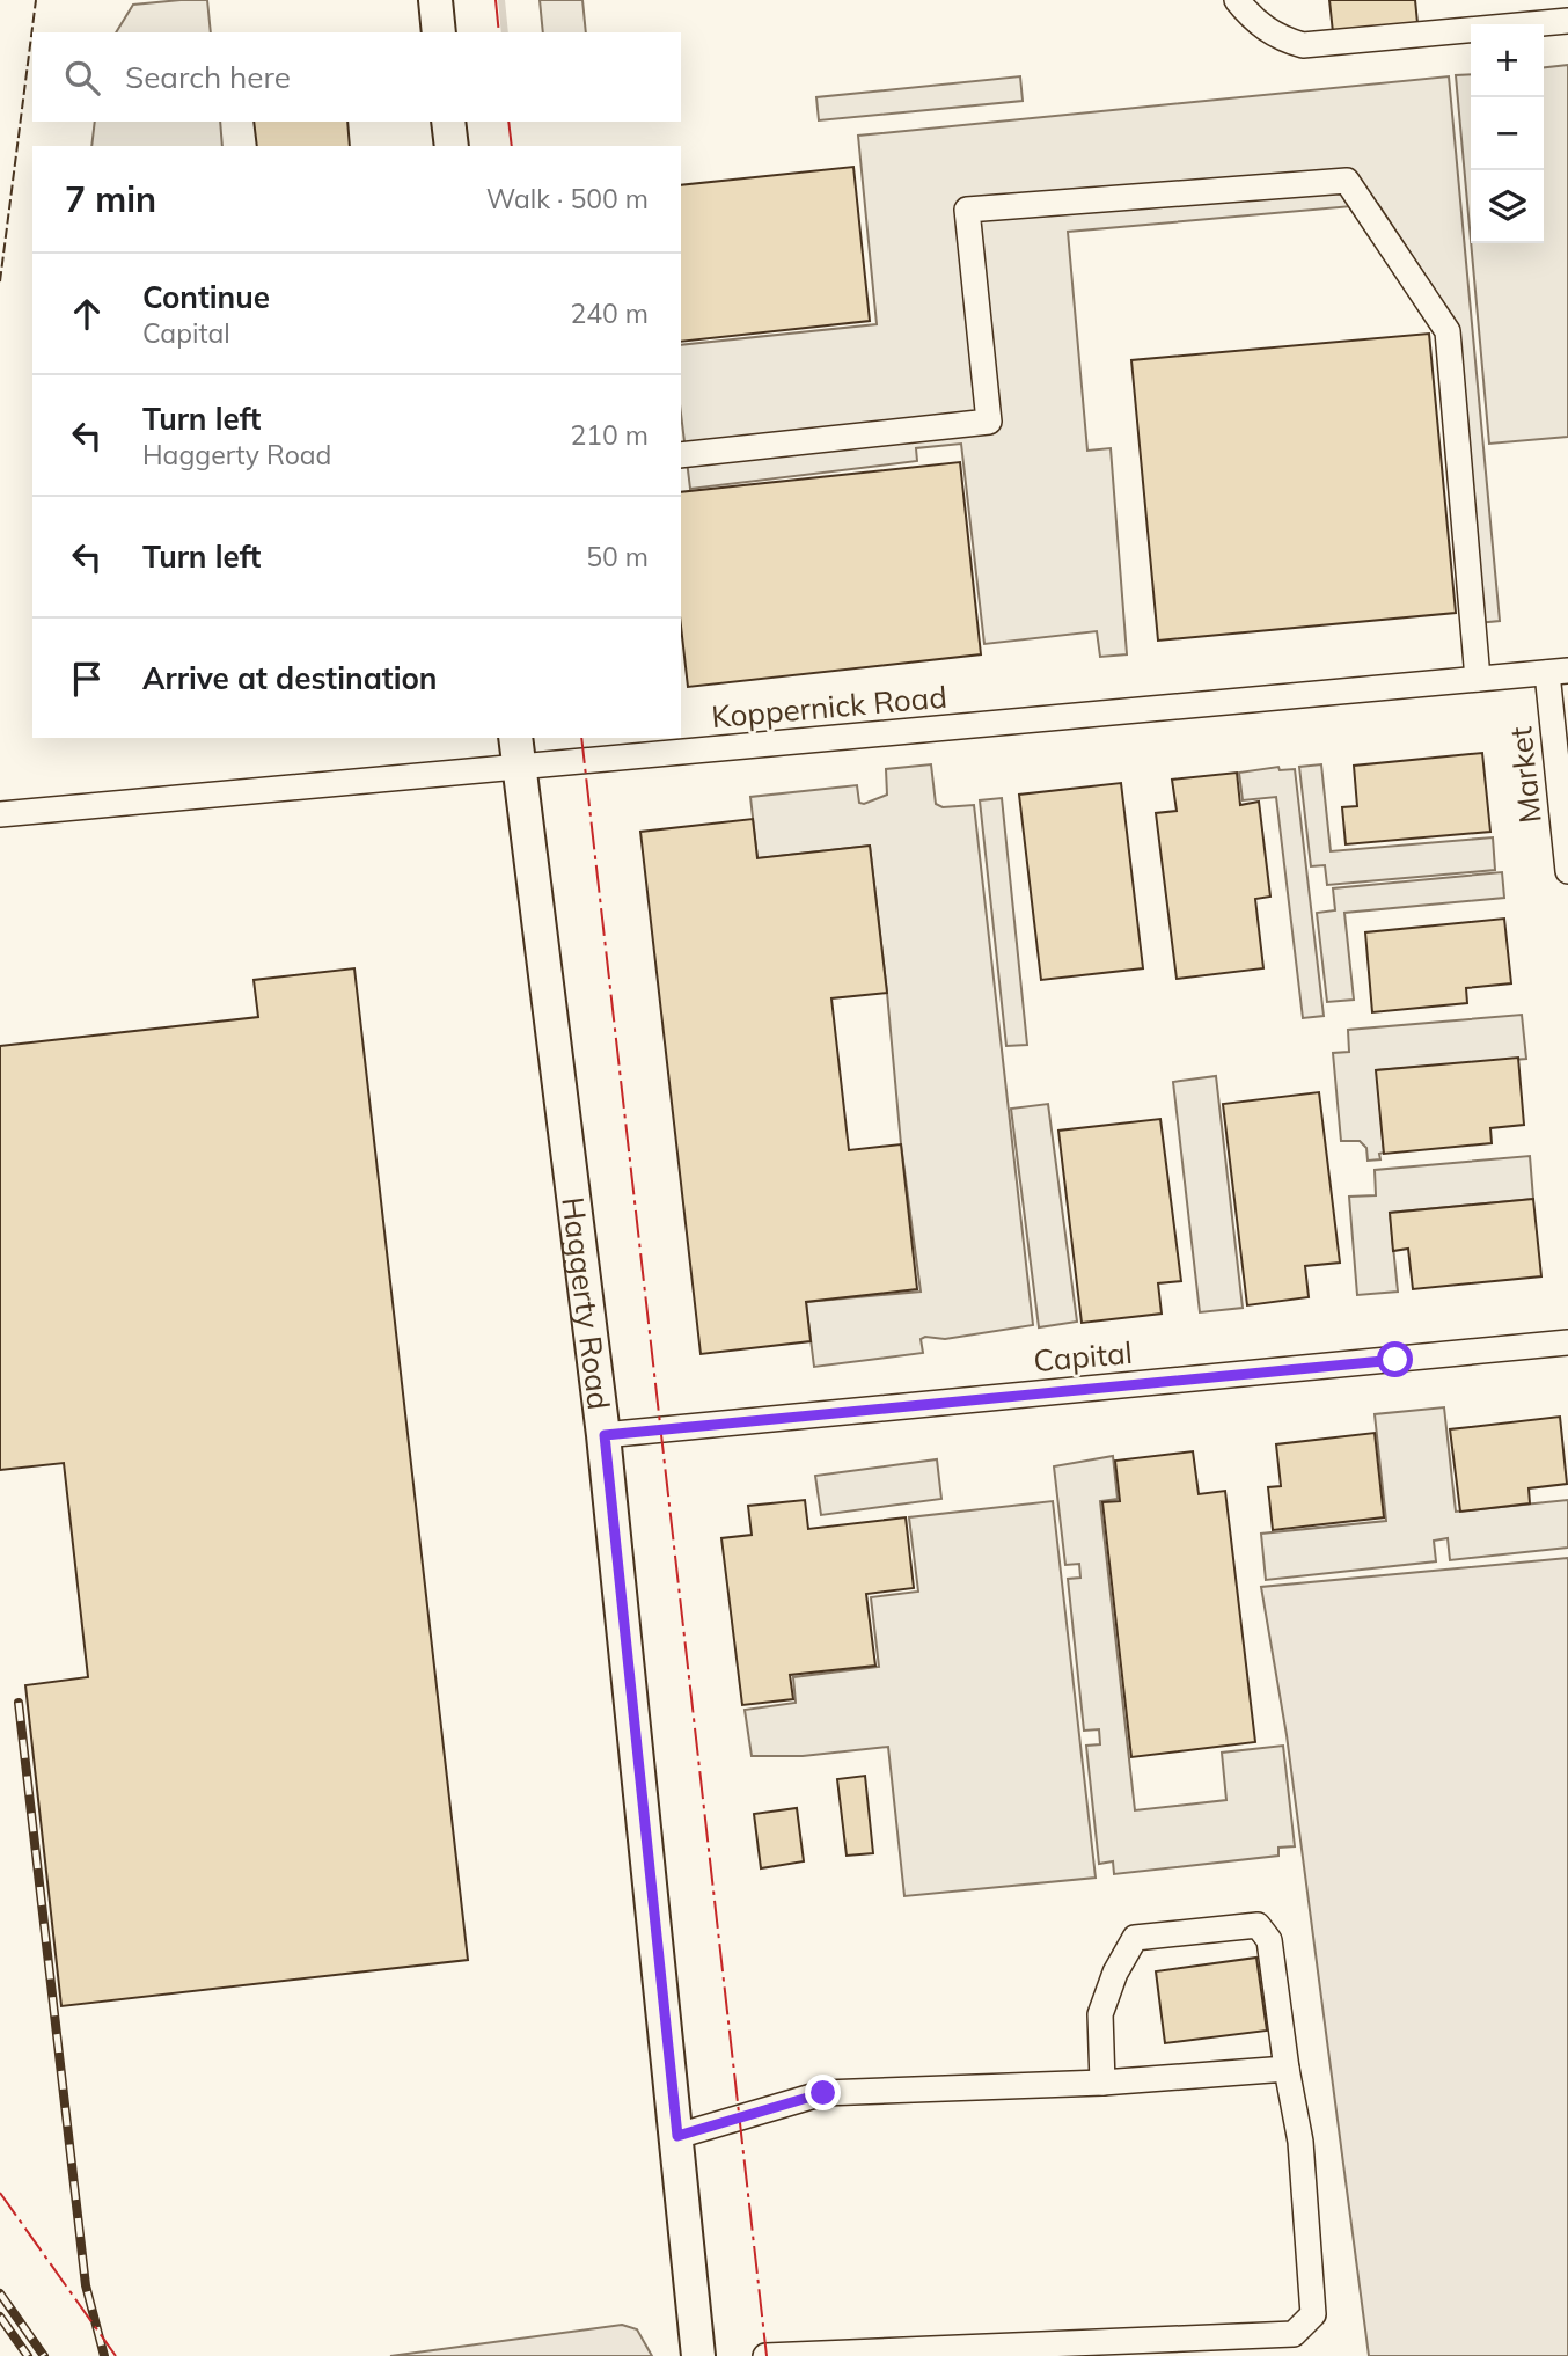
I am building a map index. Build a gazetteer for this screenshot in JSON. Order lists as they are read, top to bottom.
{
  "streets": {
    "main road": ["Haggerty Road"],
    "street": ["Koppernick Road", "Market", "Capital"]
  },
  "crossings": [
    ["Koppernick Road", "Market"],
    ["Koppernick Road", "Haggerty Road"],
    ["Haggerty Road", "Capital"]
  ],
  "page": {
    "map_buttons": ["+", "−"],
    "search": "Search here",
    "heading": ["7 min", "Walk · 500 m"],
    "list": [
      ["Continue", "Capital", "240 m"],
      ["Turn left", "Haggerty Road", "210 m"],
      ["Turn left", "50 m"],
      "Arrive at destination"
    ]
  }
}
